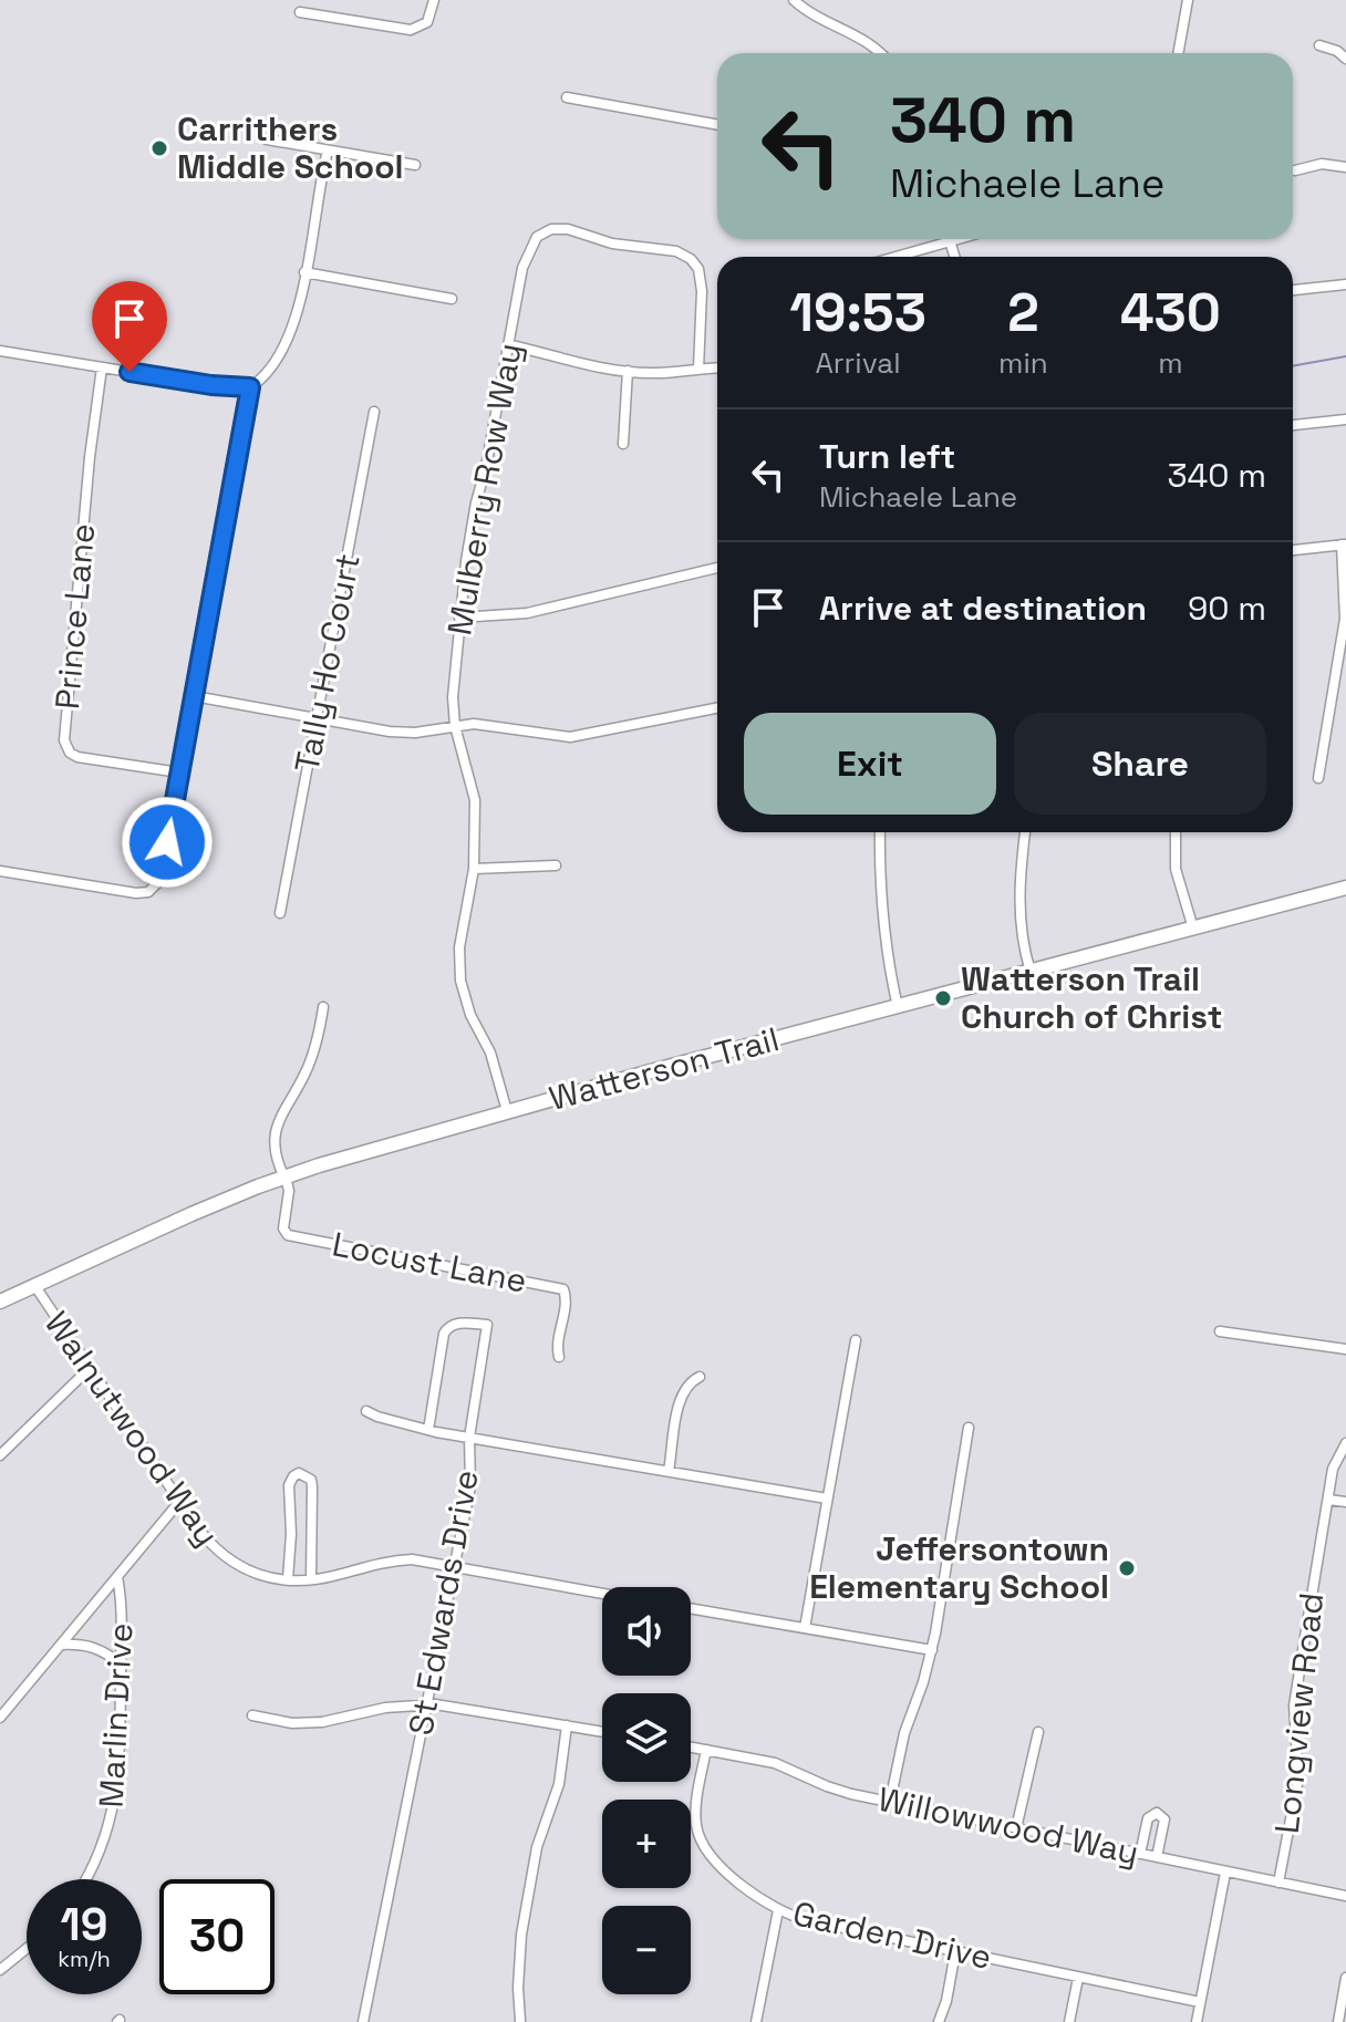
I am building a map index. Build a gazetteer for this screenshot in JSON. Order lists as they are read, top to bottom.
{
  "streets": {
    "main road": ["Watterson Trail"],
    "street": [
      "Mulberry Row Way",
      "Prince Lane",
      "Tally Ho Court",
      "Locust Lane",
      "Walnutwood Way",
      "St Edwards Drive",
      "Longview Road",
      "Marlin Drive",
      "Willowwood Way",
      "Garden Drive"
    ]
  },
  "crossings": [
    ["Mulberry Row Way", "Watterson Trail"],
    ["Watterson Trail", "Locust Lane"],
    ["Watterson Trail", "Walnutwood Way"],
    ["Walnutwood Way", "St Edwards Drive"],
    ["Longview Road", "Willowwood Way"],
    ["Willowwood Way", "Garden Drive"]
  ],
  "places": ["Carrithers Middle School", "Watterson Trail Church of Christ", "Jeffersontown Elementary School"],
  "page": {
    "turn": ["340 m", "Michaele Lane"],
    "eta": [
      "19:53",
      "Arrival",
      "2",
      "min",
      "430",
      "m"
    ],
    "list": [
      {
        "name": "Turn left",
        "note": "Michaele Lane",
        "value": "340 m"
      },
      {
        "name": "Arrive at destination",
        "value": "90 m"
      }
    ],
    "buttons": ["Exit", "Share"],
    "map_buttons": ["+", "−"],
    "speed": "19 km/h",
    "limit": "30"
  }
}
